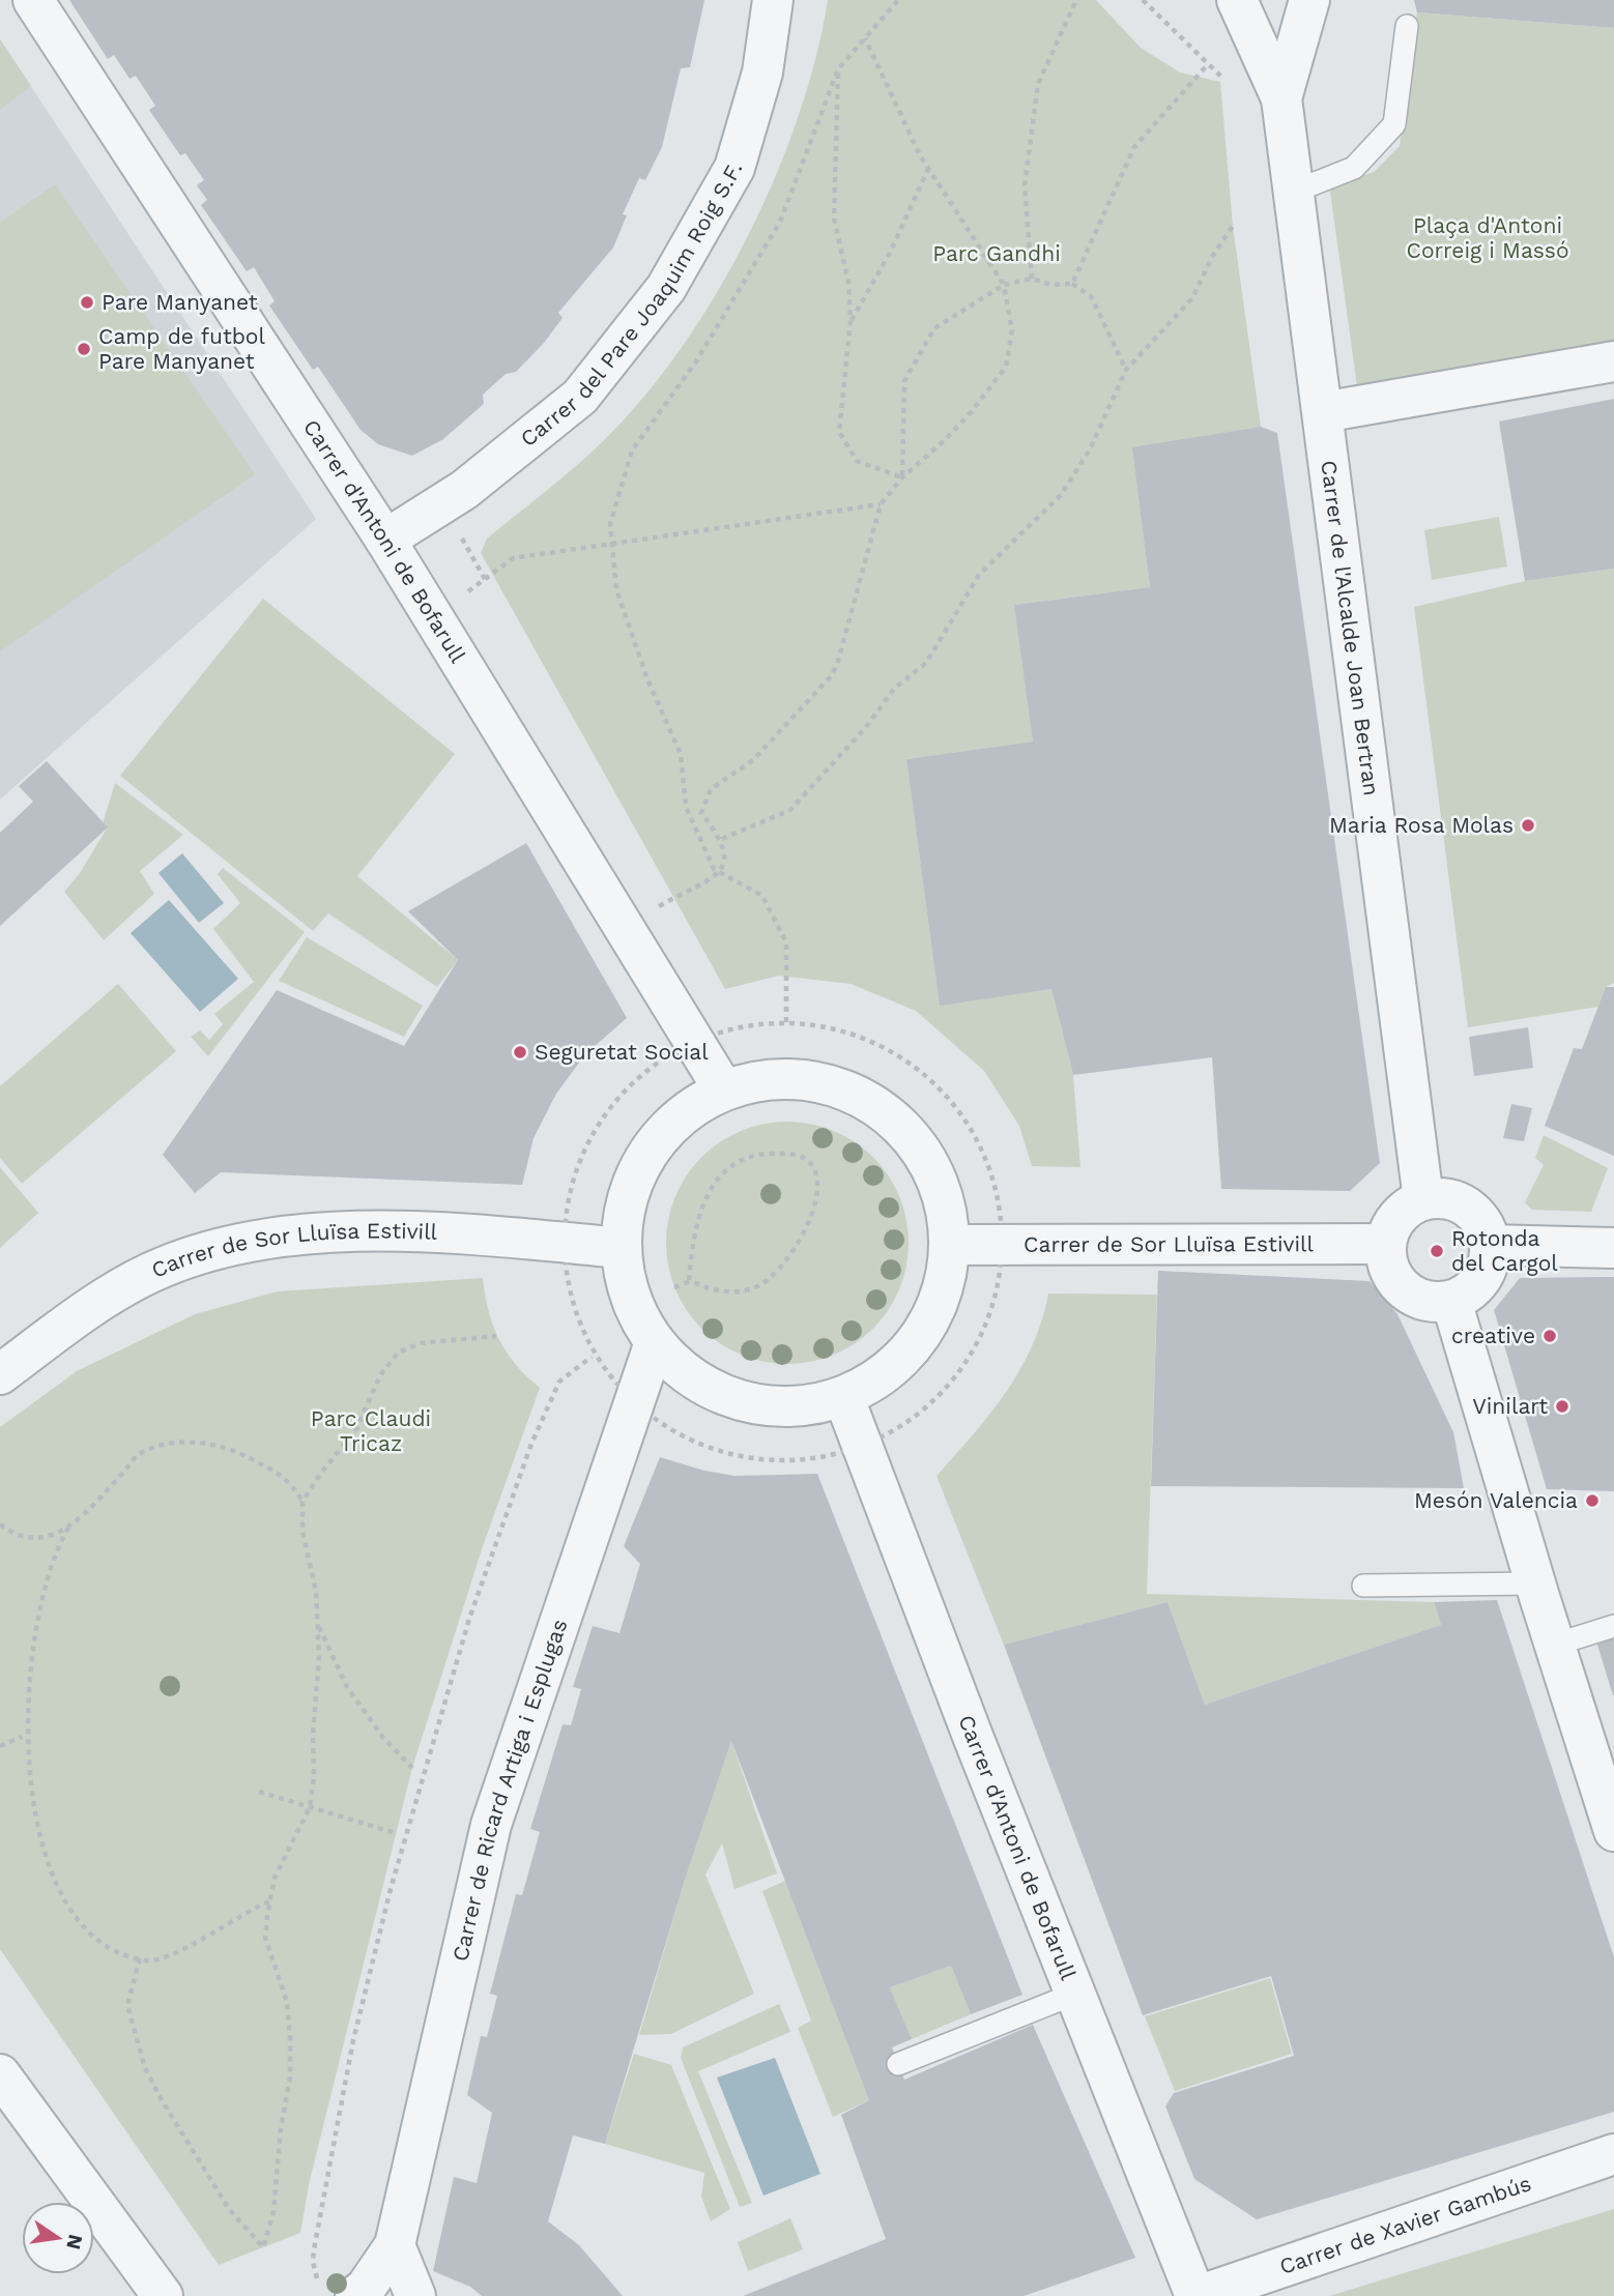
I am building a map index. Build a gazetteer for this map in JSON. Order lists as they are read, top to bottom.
{
  "streets": {
    "street": [
      "Carrer del Pare Joaquim Roig S.F.",
      "Carrer d'Antoni de Bofarull",
      "Carrer de l'Alcalde Joan Bertran",
      "Carrer de Sor Lluïsa Estivill",
      "Carrer de Ricard Artiga i Esplugas",
      "Carrer de Xavier Gambús"
    ]
  },
  "crossings": [
    ["Carrer del Pare Joaquim Roig S.F.", "Carrer d'Antoni de Bofarull"],
    ["Carrer d'Antoni de Bofarull", "Carrer de Xavier Gambús"],
    ["Carrer de l'Alcalde Joan Bertran", "Carrer de Sor Lluïsa Estivill"]
  ],
  "parks": ["Plaça d'Antoni Correig i Massó", "Parc Gandhi", "Parc Claudi Tricaz"],
  "places": [
    "Pare Manyanet",
    "Camp de futbol Pare Manyanet",
    "Maria Rosa Molas",
    "Seguretat Social",
    "Rotonda del Cargol",
    "creative",
    "Vinilart",
    "Mesón Valencia"
  ],
  "north": "right"
}
